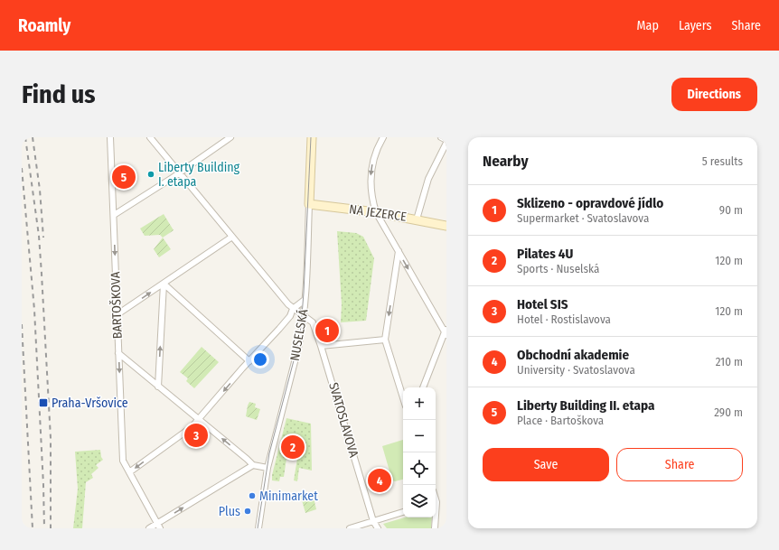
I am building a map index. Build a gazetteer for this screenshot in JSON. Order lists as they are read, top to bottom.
{
  "streets": {
    "street": [
      "NA JEZERCE",
      "BARTOŠKOVA",
      "NUSELSKÁ",
      "SVATOSLAVOVA"
    ]
  },
  "crossings": [
    ["NA JEZERCE", "NUSELSKÁ"],
    ["NUSELSKÁ", "SVATOSLAVOVA"]
  ],
  "one_way": ["BARTOŠKOVA"],
  "places": {
    "other": ["Liberty Building I. etapa", "Minimarket", "Plus"],
    "transit": ["Praha-Vršovice"]
  },
  "page": {
    "header": "Roamly",
    "nav": ["Map", "Layers", "Share"],
    "buttons": [
      "Directions",
      ["Save", "Share"]
    ],
    "title": "Find us",
    "heading": ["Nearby", "5 results"],
    "pins": [
      "5",
      "1",
      "3",
      "2",
      "4"
    ],
    "list": [
      {
        "mark": "1",
        "name": "Sklizeno - opravdové jídlo",
        "note": "Supermarket · Svatoslavova",
        "value": "90 m"
      },
      {
        "mark": "2",
        "name": "Pilates 4U",
        "note": "Sports · Nuselská",
        "value": "120 m"
      },
      {
        "mark": "3",
        "name": "Hotel SIS",
        "note": "Hotel · Rostislavova",
        "value": "120 m"
      },
      {
        "mark": "4",
        "name": "Obchodní akademie",
        "note": "University · Svatoslavova",
        "value": "210 m"
      },
      {
        "mark": "5",
        "name": "Liberty Building II. etapa",
        "note": "Place · Bartoškova",
        "value": "290 m"
      }
    ],
    "map_buttons": ["+", "−"]
  }
}
